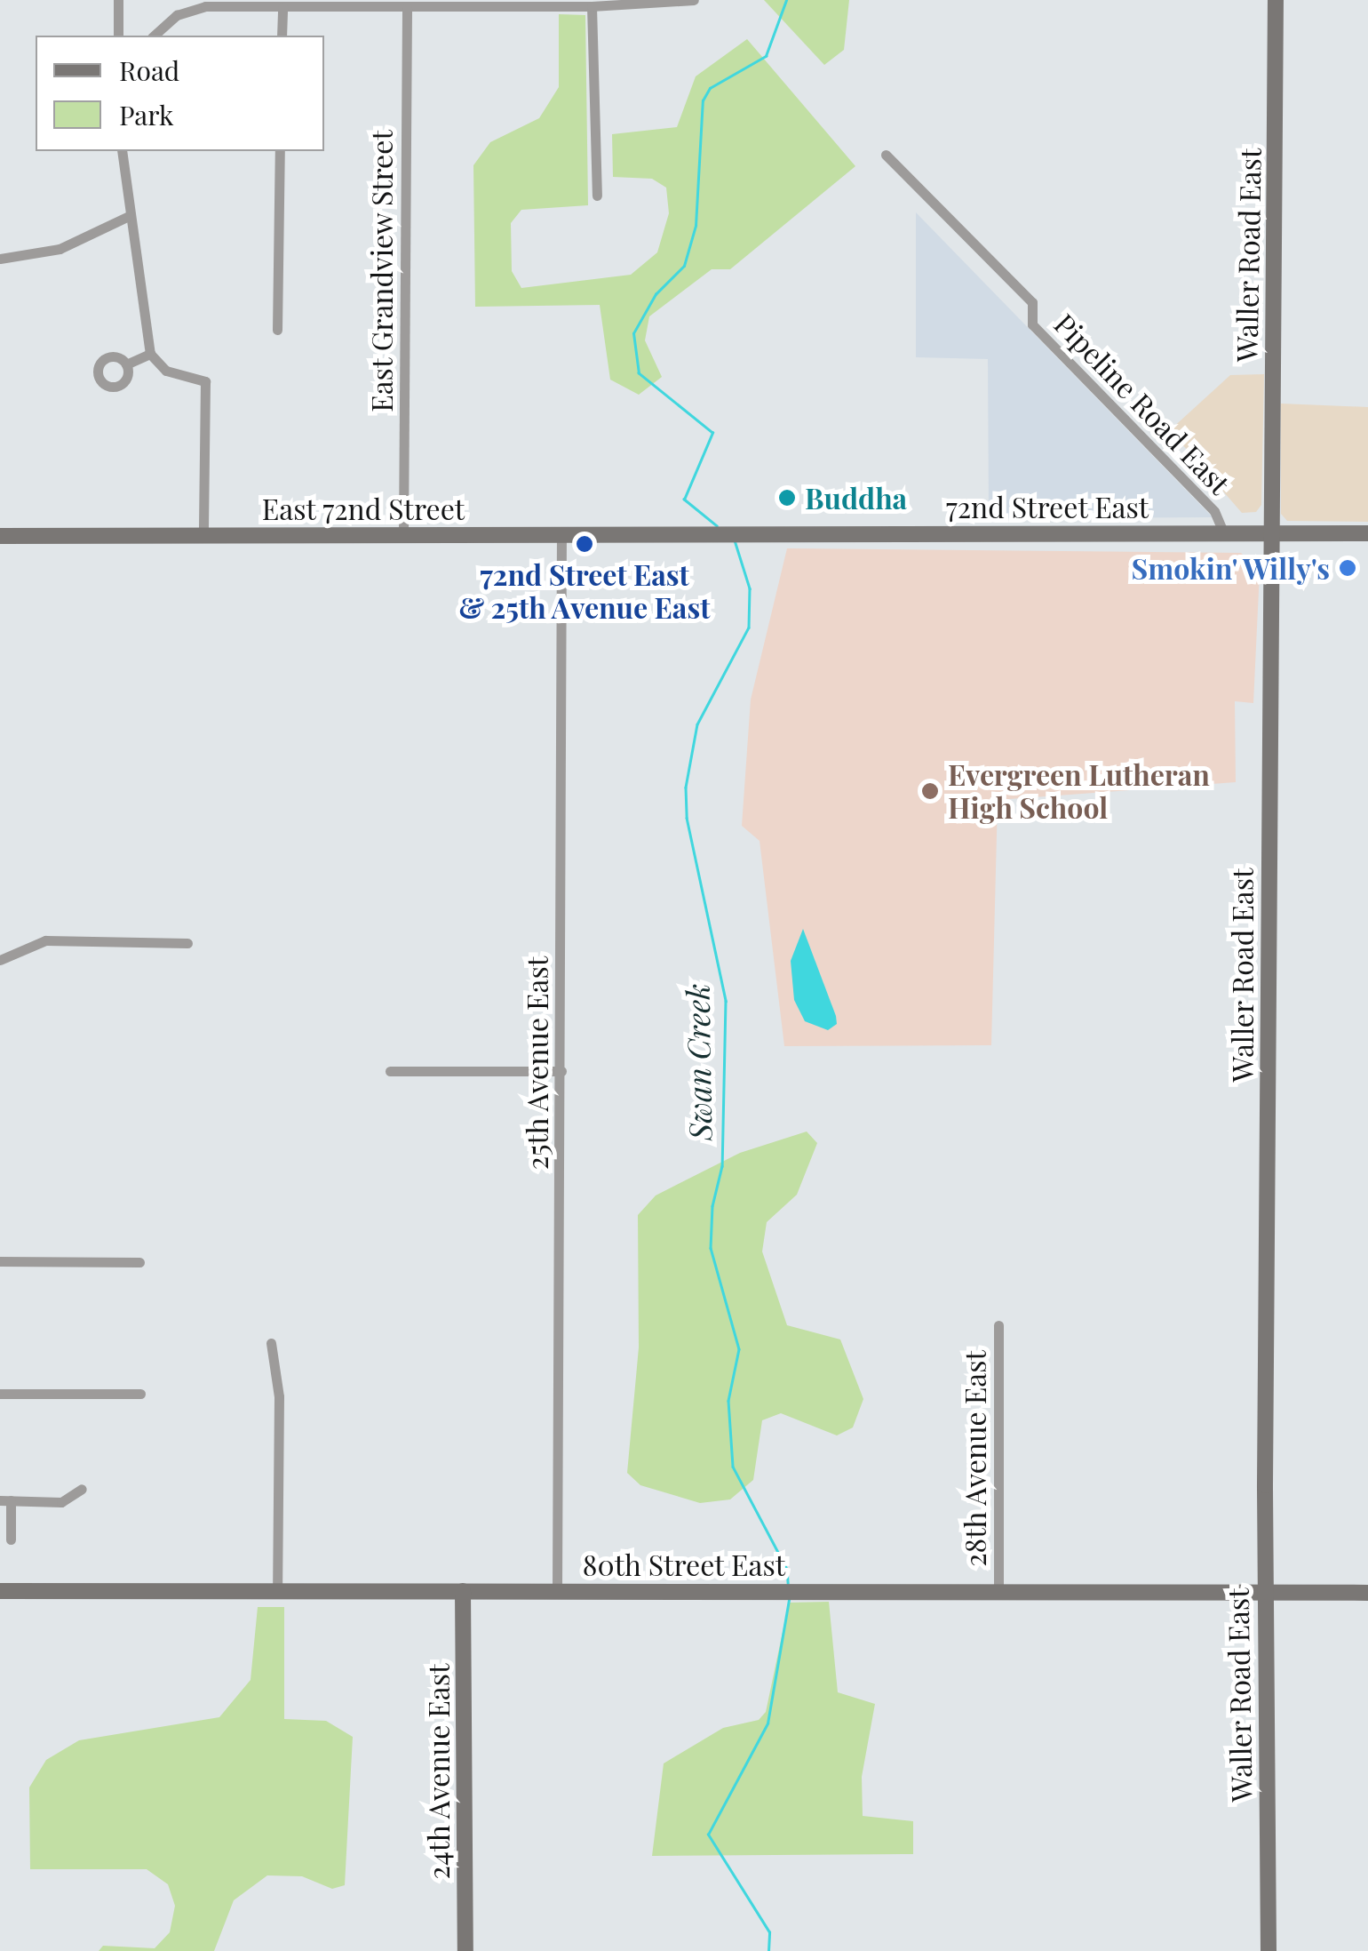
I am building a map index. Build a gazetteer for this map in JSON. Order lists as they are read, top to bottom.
{
  "streets": {
    "street": [
      "Waller Road East",
      "East Grandview Street",
      "Pipeline Road East",
      "72nd Street East",
      "East 72nd Street",
      "25th Avenue East",
      "28th Avenue East",
      "80th Street East",
      "24th Avenue East"
    ]
  },
  "crossings": [
    ["Waller Road East", "72nd Street East"],
    ["Waller Road East", "80th Street East"],
    ["East Grandview Street", "East 72nd Street"],
    ["Pipeline Road East", "72nd Street East"],
    ["72nd Street East", "East 72nd Street"],
    ["East 72nd Street", "25th Avenue East"],
    ["25th Avenue East", "80th Street East"],
    ["28th Avenue East", "80th Street East"],
    ["80th Street East", "24th Avenue East"]
  ],
  "water": ["Swan Creek"],
  "places": [
    "Buddha",
    "72nd Street East & 25th Avenue East",
    "Smokin' Willy's",
    "Evergreen Lutheran High School"
  ],
  "legend": ["Road", "Park"]
}
